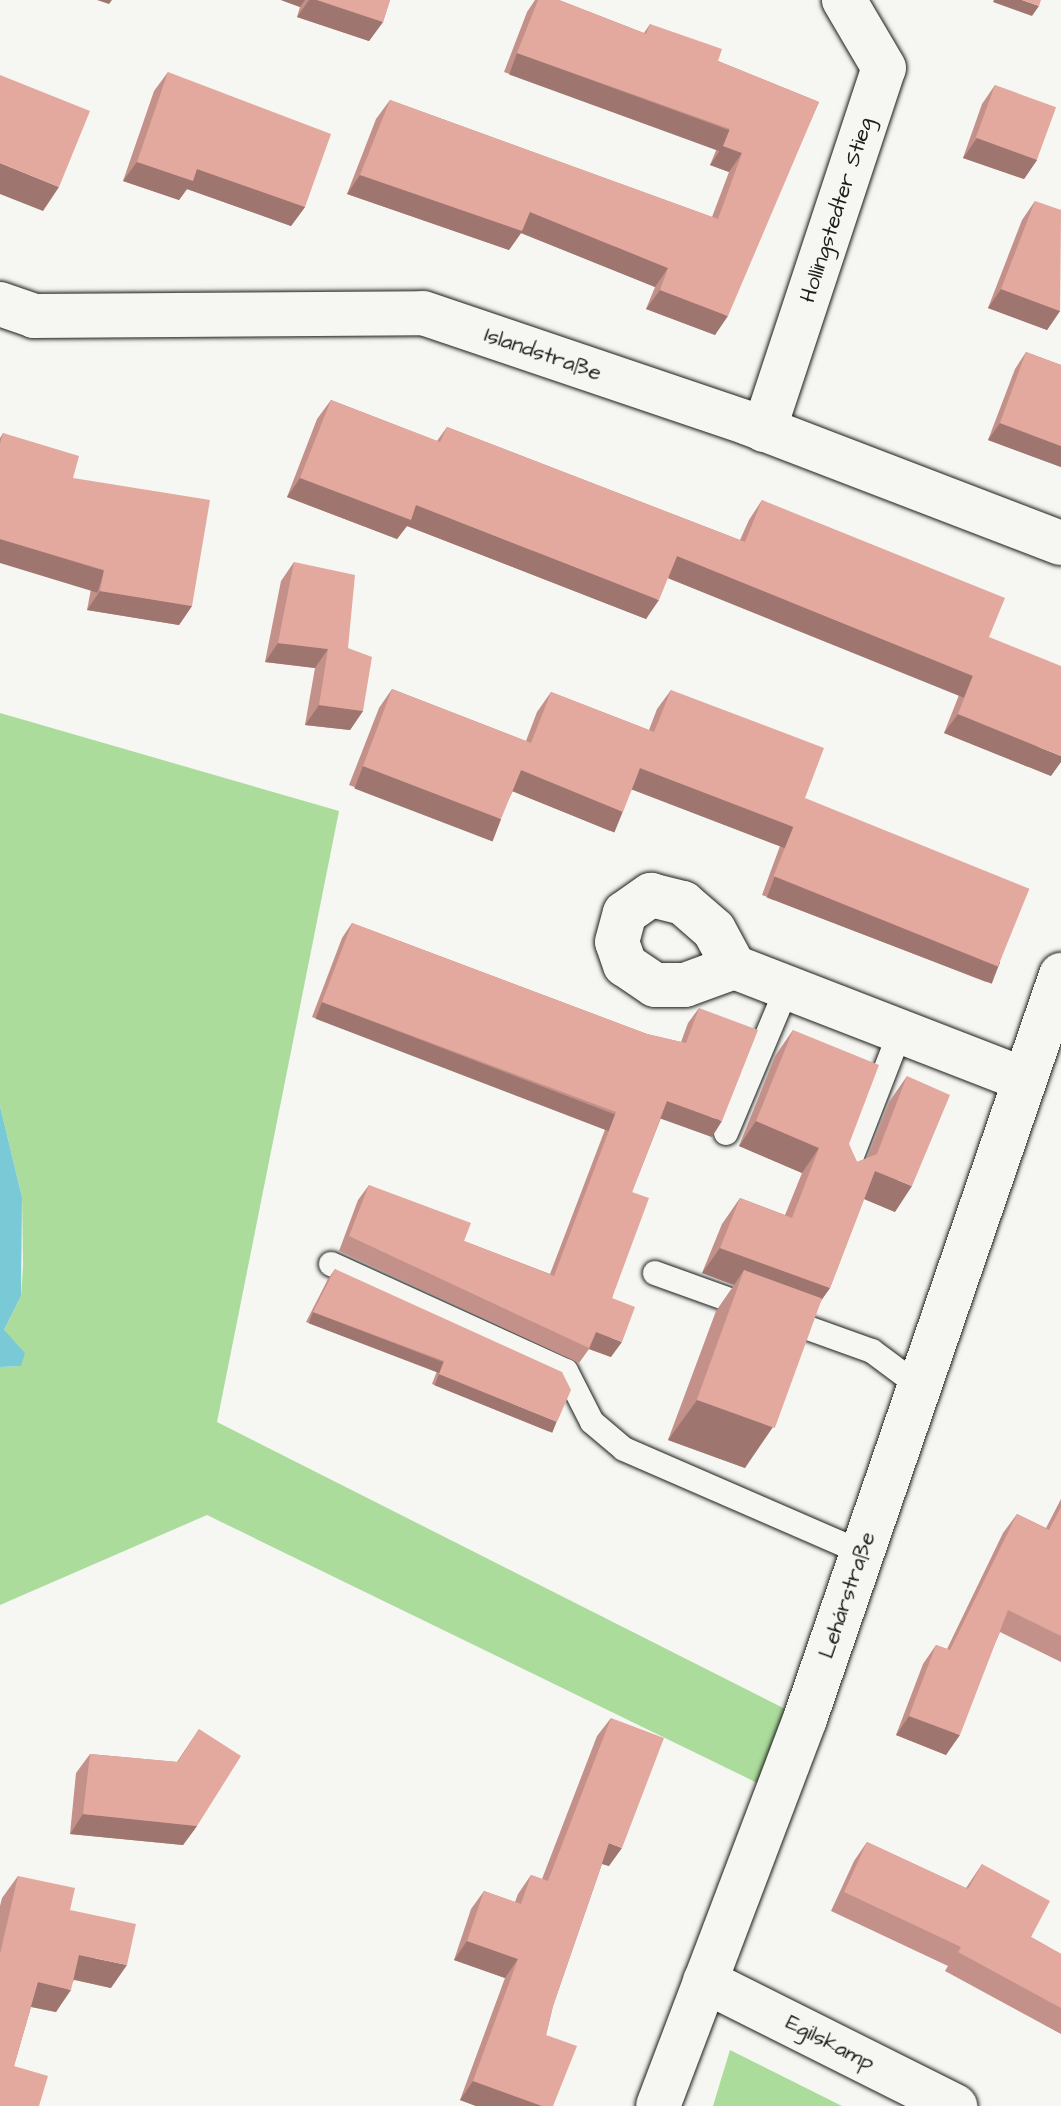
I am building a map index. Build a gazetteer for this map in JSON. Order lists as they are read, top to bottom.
{
  "streets": {
    "street": [
      "Hollingstedter Stieg",
      "Islandstraße",
      "Lehárstraße",
      "Egilskamp"
    ]
  },
  "crossings": [
    ["Hollingstedter Stieg", "Islandstraße"],
    ["Lehárstraße", "Egilskamp"]
  ]
}
